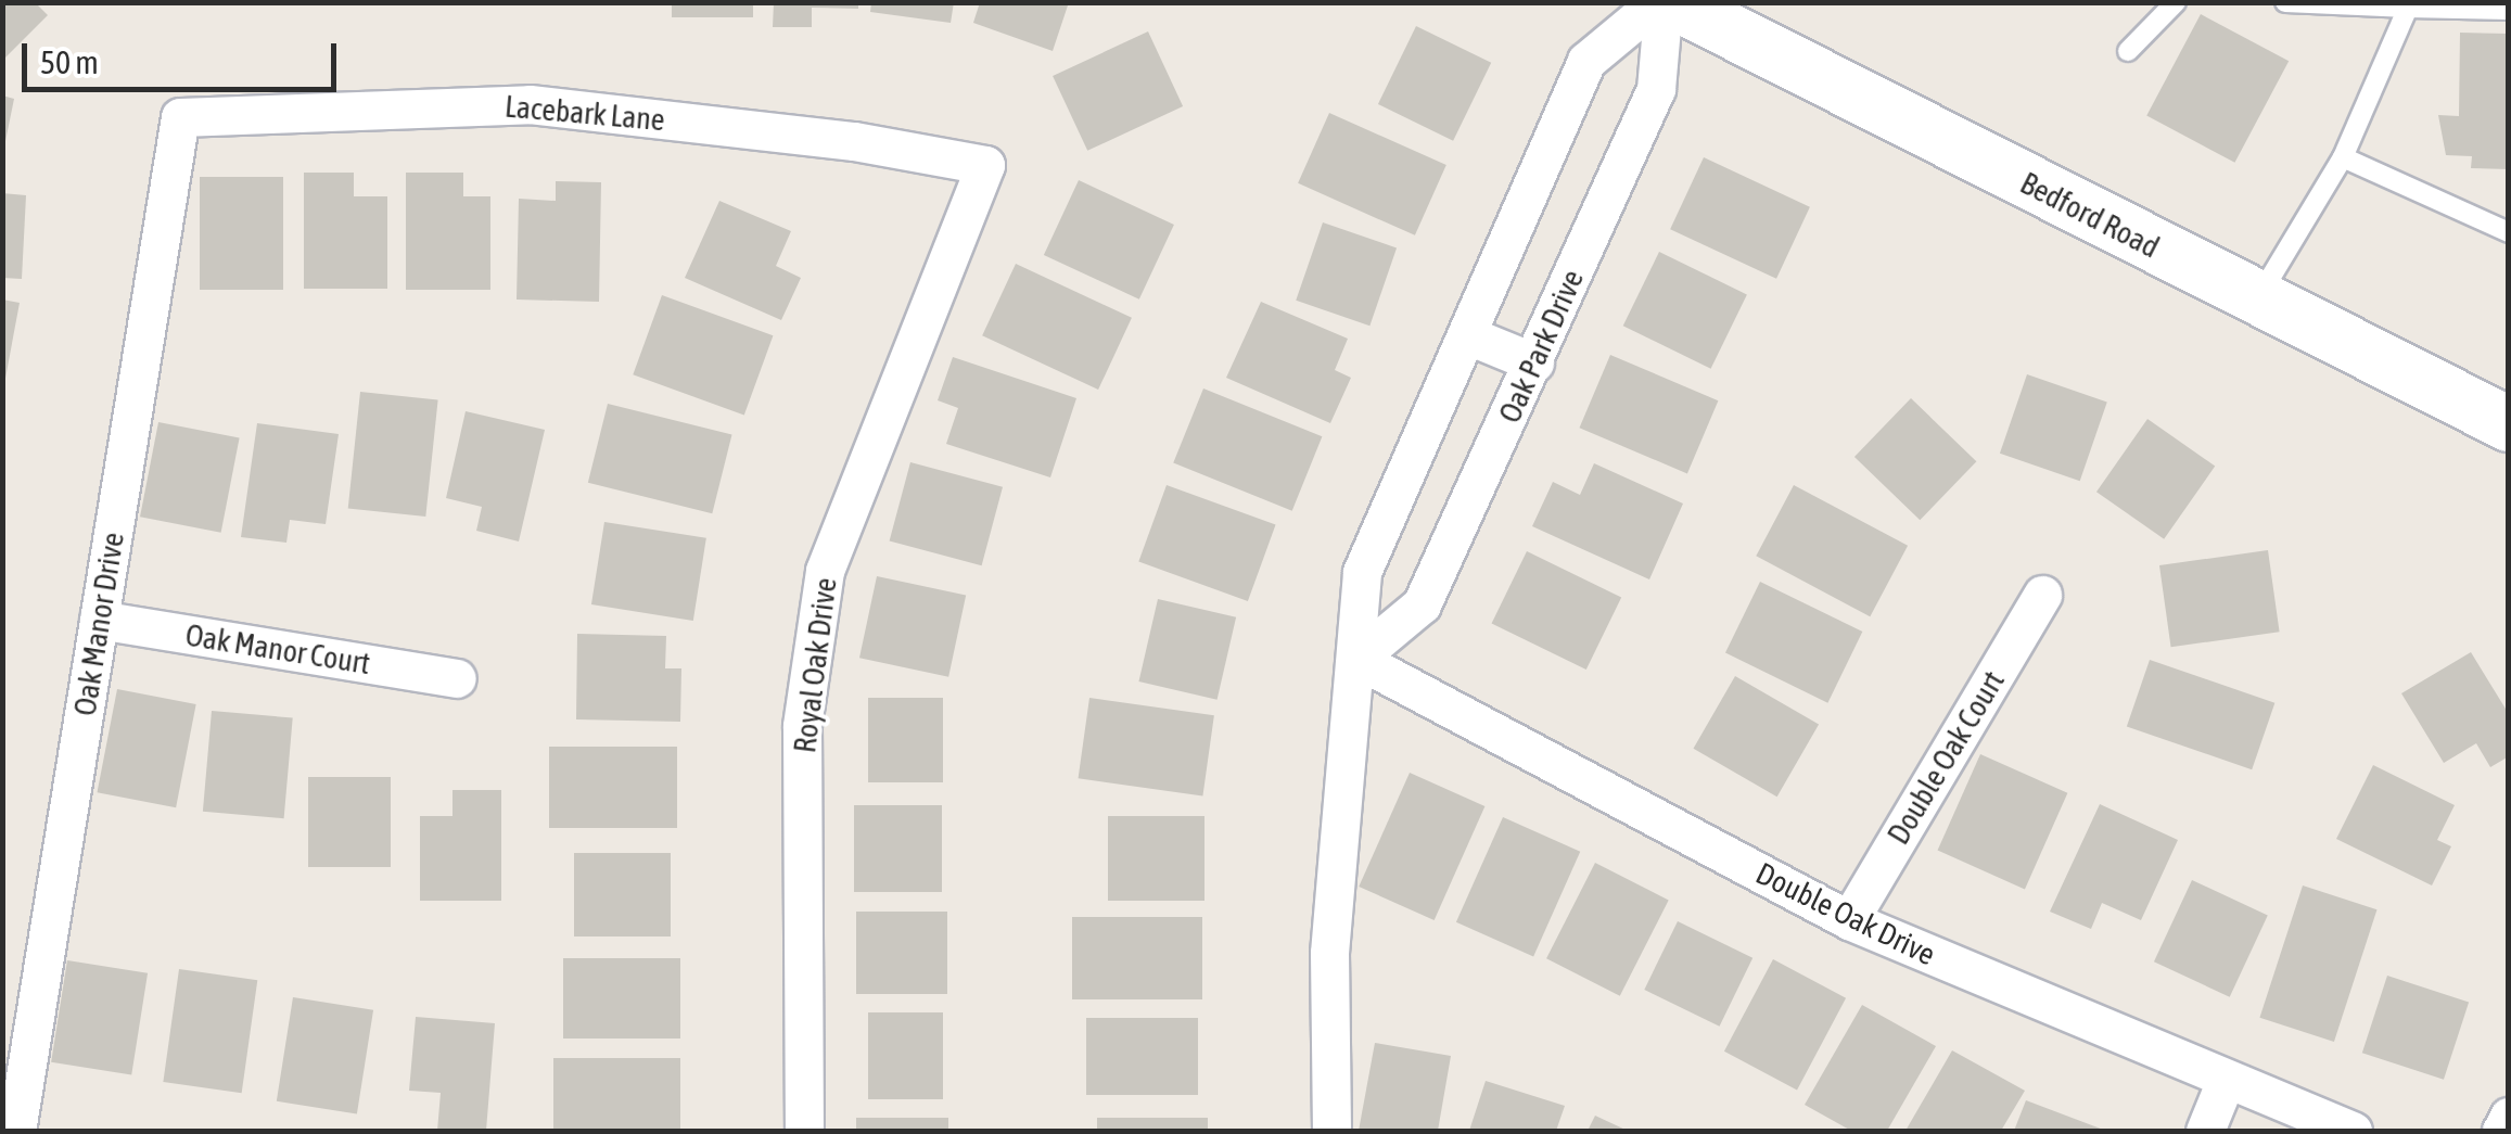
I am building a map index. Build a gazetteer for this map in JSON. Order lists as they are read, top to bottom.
{
  "streets": {
    "main road": ["Bedford Road"],
    "street": [
      "Lacebark Lane",
      "Oak Park Drive",
      "Oak Manor Drive",
      "Oak Manor Court",
      "Royal Oak Drive",
      "Double Oak Court",
      "Double Oak Drive"
    ]
  },
  "crossings": [
    ["Lacebark Lane", "Oak Manor Drive"],
    ["Lacebark Lane", "Royal Oak Drive"],
    ["Oak Park Drive", "Double Oak Drive"],
    ["Oak Manor Drive", "Oak Manor Court"],
    ["Double Oak Court", "Double Oak Drive"]
  ],
  "scale_bar": "50 m"
}
